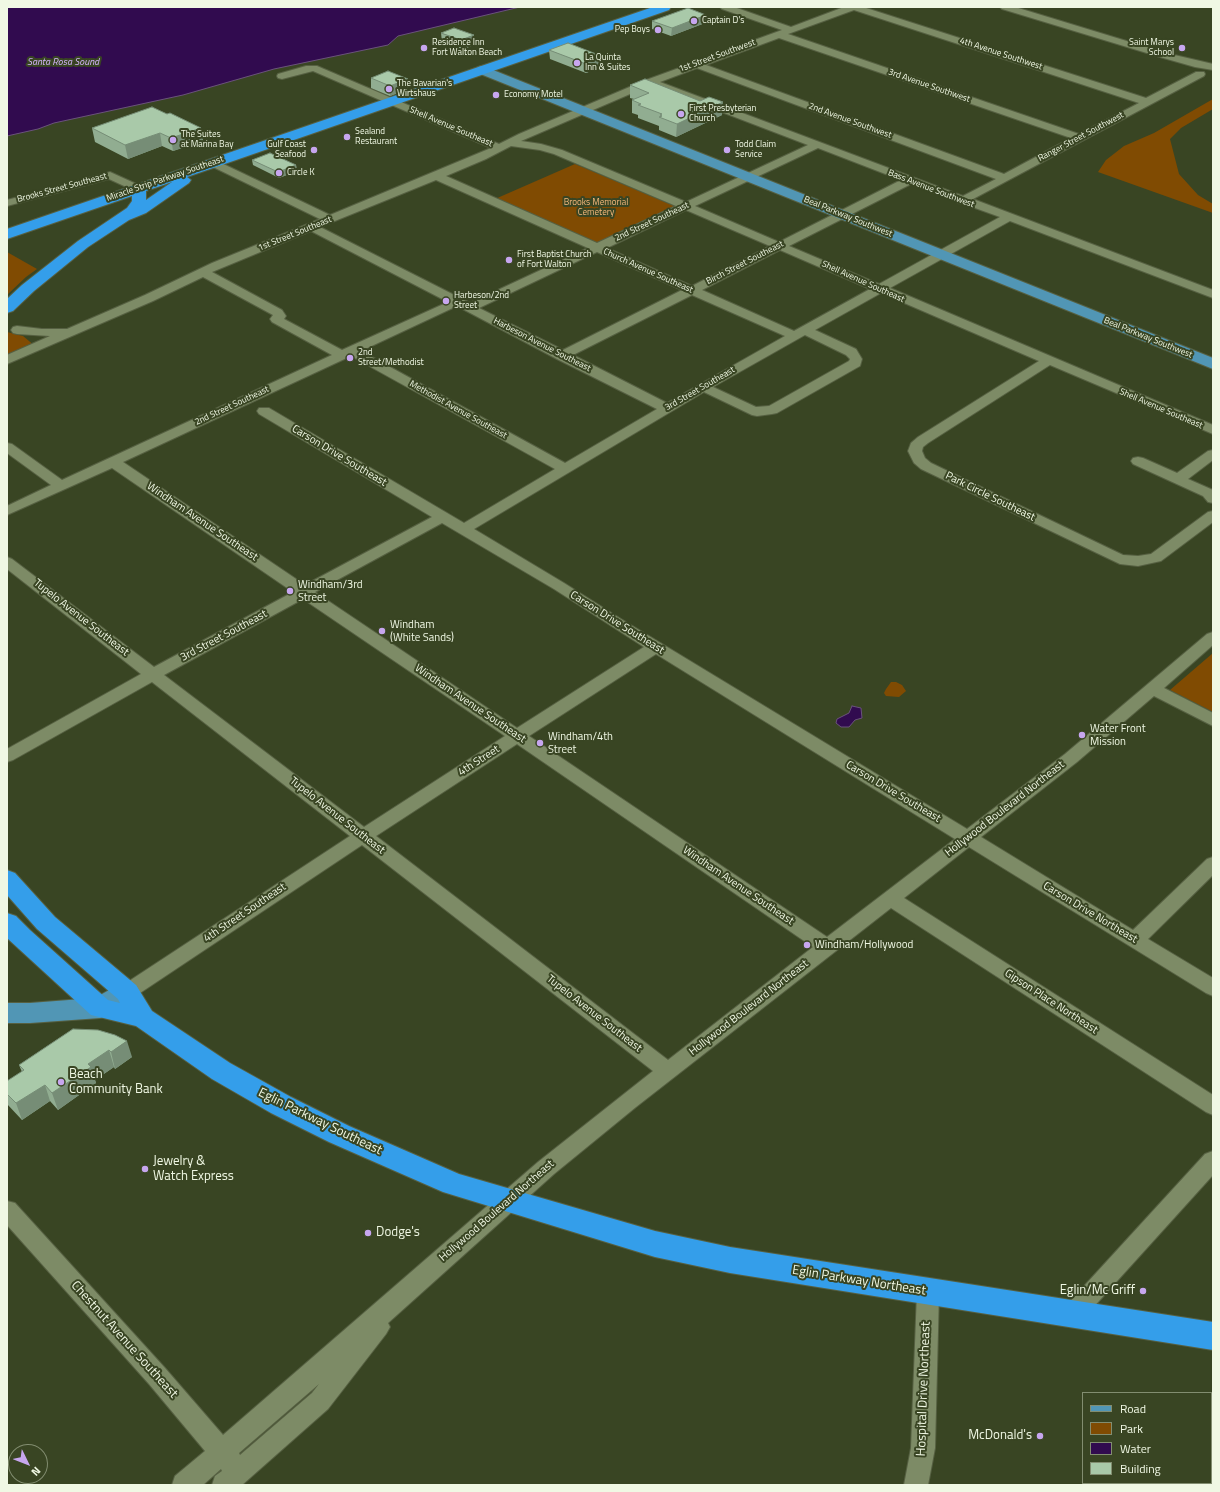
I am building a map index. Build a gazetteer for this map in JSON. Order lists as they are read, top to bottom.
{
  "streets": {
    "highway": ["Miracle Strip Parkway Southeast", "Eglin Parkway Southeast", "Eglin Parkway Northeast"],
    "main road": ["Beal Parkway Southwest"],
    "street": [
      "4th Avenue Southwest",
      "1st Street Southwest",
      "3rd Avenue Southwest",
      "2nd Avenue Southwest",
      "Shell Avenue Southeast",
      "Ranger Street Southwest",
      "Brooks Street Southeast",
      "Bass Avenue Southwest",
      "2nd Street Southeast",
      "1st Street Southeast",
      "Birch Street Southeast",
      "Church Avenue Southeast",
      "Harbeson Avenue Southeast",
      "3rd Street Southeast",
      "Methodist Avenue Southeast",
      "Carson Drive Southeast",
      "Park Circle Southeast",
      "Windham Avenue Southeast",
      "Tupelo Avenue Southeast",
      "4th Street",
      "Hollywood Boulevard Northeast",
      "4th Street Southeast",
      "Carson Drive Northeast",
      "Gipson Place Northeast",
      "Chestnut Avenue Southeast",
      "Hospital Drive Northeast"
    ]
  },
  "crossings": [
    ["4th Avenue Southwest", "1st Street Southwest"],
    ["4th Avenue Southwest", "Ranger Street Southwest"],
    ["1st Street Southwest", "3rd Avenue Southwest"],
    ["1st Street Southwest", "2nd Avenue Southwest"],
    ["1st Street Southwest", "Bass Avenue Southwest"],
    ["1st Street Southwest", "Beal Parkway Southwest"],
    ["1st Street Southwest", "1st Street Southeast"],
    ["3rd Avenue Southwest", "Ranger Street Southwest"],
    ["2nd Avenue Southwest", "Ranger Street Southwest"],
    ["Shell Avenue Southeast", "Miracle Strip Parkway Southeast"],
    ["Shell Avenue Southeast", "2nd Street Southeast"],
    ["Shell Avenue Southeast", "1st Street Southeast"],
    ["Shell Avenue Southeast", "Birch Street Southeast"],
    ["Shell Avenue Southeast", "3rd Street Southeast"],
    ["Shell Avenue Southeast", "Park Circle Southeast"],
    ["Ranger Street Southwest", "Bass Avenue Southwest"],
    ["Miracle Strip Parkway Southeast", "Brooks Street Southeast"],
    ["Miracle Strip Parkway Southeast", "Beal Parkway Southwest"],
    ["Bass Avenue Southwest", "2nd Street Southeast"],
    ["Bass Avenue Southwest", "Birch Street Southeast"],
    ["Bass Avenue Southwest", "3rd Street Southeast"],
    ["Beal Parkway Southwest", "2nd Street Southeast"],
    ["Beal Parkway Southwest", "1st Street Southeast"],
    ["Beal Parkway Southwest", "Birch Street Southeast"],
    ["Beal Parkway Southwest", "3rd Street Southeast"],
    ["2nd Street Southeast", "Church Avenue Southeast"],
    ["2nd Street Southeast", "Harbeson Avenue Southeast"],
    ["2nd Street Southeast", "Methodist Avenue Southeast"],
    ["2nd Street Southeast", "Windham Avenue Southeast"],
    ["1st Street Southeast", "Church Avenue Southeast"],
    ["1st Street Southeast", "Harbeson Avenue Southeast"],
    ["1st Street Southeast", "Methodist Avenue Southeast"],
    ["Birch Street Southeast", "Church Avenue Southeast"],
    ["Birch Street Southeast", "Harbeson Avenue Southeast"],
    ["Church Avenue Southeast", "3rd Street Southeast"],
    ["Harbeson Avenue Southeast", "3rd Street Southeast"],
    ["3rd Street Southeast", "Methodist Avenue Southeast"],
    ["3rd Street Southeast", "Carson Drive Southeast"],
    ["3rd Street Southeast", "Windham Avenue Southeast"],
    ["3rd Street Southeast", "Tupelo Avenue Southeast"],
    ["Carson Drive Southeast", "4th Street"],
    ["Carson Drive Southeast", "Hollywood Boulevard Northeast"],
    ["Carson Drive Southeast", "Carson Drive Northeast"],
    ["Windham Avenue Southeast", "4th Street"],
    ["Windham Avenue Southeast", "Hollywood Boulevard Northeast"],
    ["Tupelo Avenue Southeast", "4th Street"],
    ["Tupelo Avenue Southeast", "Hollywood Boulevard Northeast"],
    ["Tupelo Avenue Southeast", "4th Street Southeast"],
    ["4th Street", "4th Street Southeast"],
    ["Hollywood Boulevard Northeast", "Carson Drive Northeast"],
    ["Hollywood Boulevard Northeast", "Gipson Place Northeast"],
    ["Hollywood Boulevard Northeast", "Eglin Parkway Southeast"],
    ["Hollywood Boulevard Northeast", "Eglin Parkway Northeast"],
    ["Hollywood Boulevard Northeast", "Chestnut Avenue Southeast"],
    ["4th Street Southeast", "Eglin Parkway Southeast"],
    ["Eglin Parkway Southeast", "Eglin Parkway Northeast"],
    ["Eglin Parkway Northeast", "Hospital Drive Northeast"]
  ],
  "water": ["Santa Rosa Sound"],
  "parks": ["Brooks Memorial Cemetery"],
  "places": [
    "Captain D's",
    "Pep Boys",
    "Residence Inn Fort Walton Beach",
    "Saint Marys School",
    "La Quinta Inn & Suites",
    "The Bavarian's Wirtshaus",
    "Economy Motel",
    "First Presbyterian Church",
    "Sealand Restaurant",
    "The Suites at Marina Bay",
    "Gulf Coast Seafood",
    "Todd Claim Service",
    "Circle K",
    "First Baptist Church of Fort Walton",
    "Harbeson/2nd Street",
    "2nd Street/Methodist",
    "Windham/3rd Street",
    "Windham (White Sands)",
    "Water Front Mission",
    "Windham/4th Street",
    "Windham/Hollywood",
    "Beach Community Bank",
    "Jewelry & Watch Express",
    "Dodge's",
    "Eglin/Mc Griff",
    "McDonald's"
  ],
  "legend": [
    "Road",
    "Park",
    "Water",
    "Building"
  ],
  "north": "bottom right"
}
